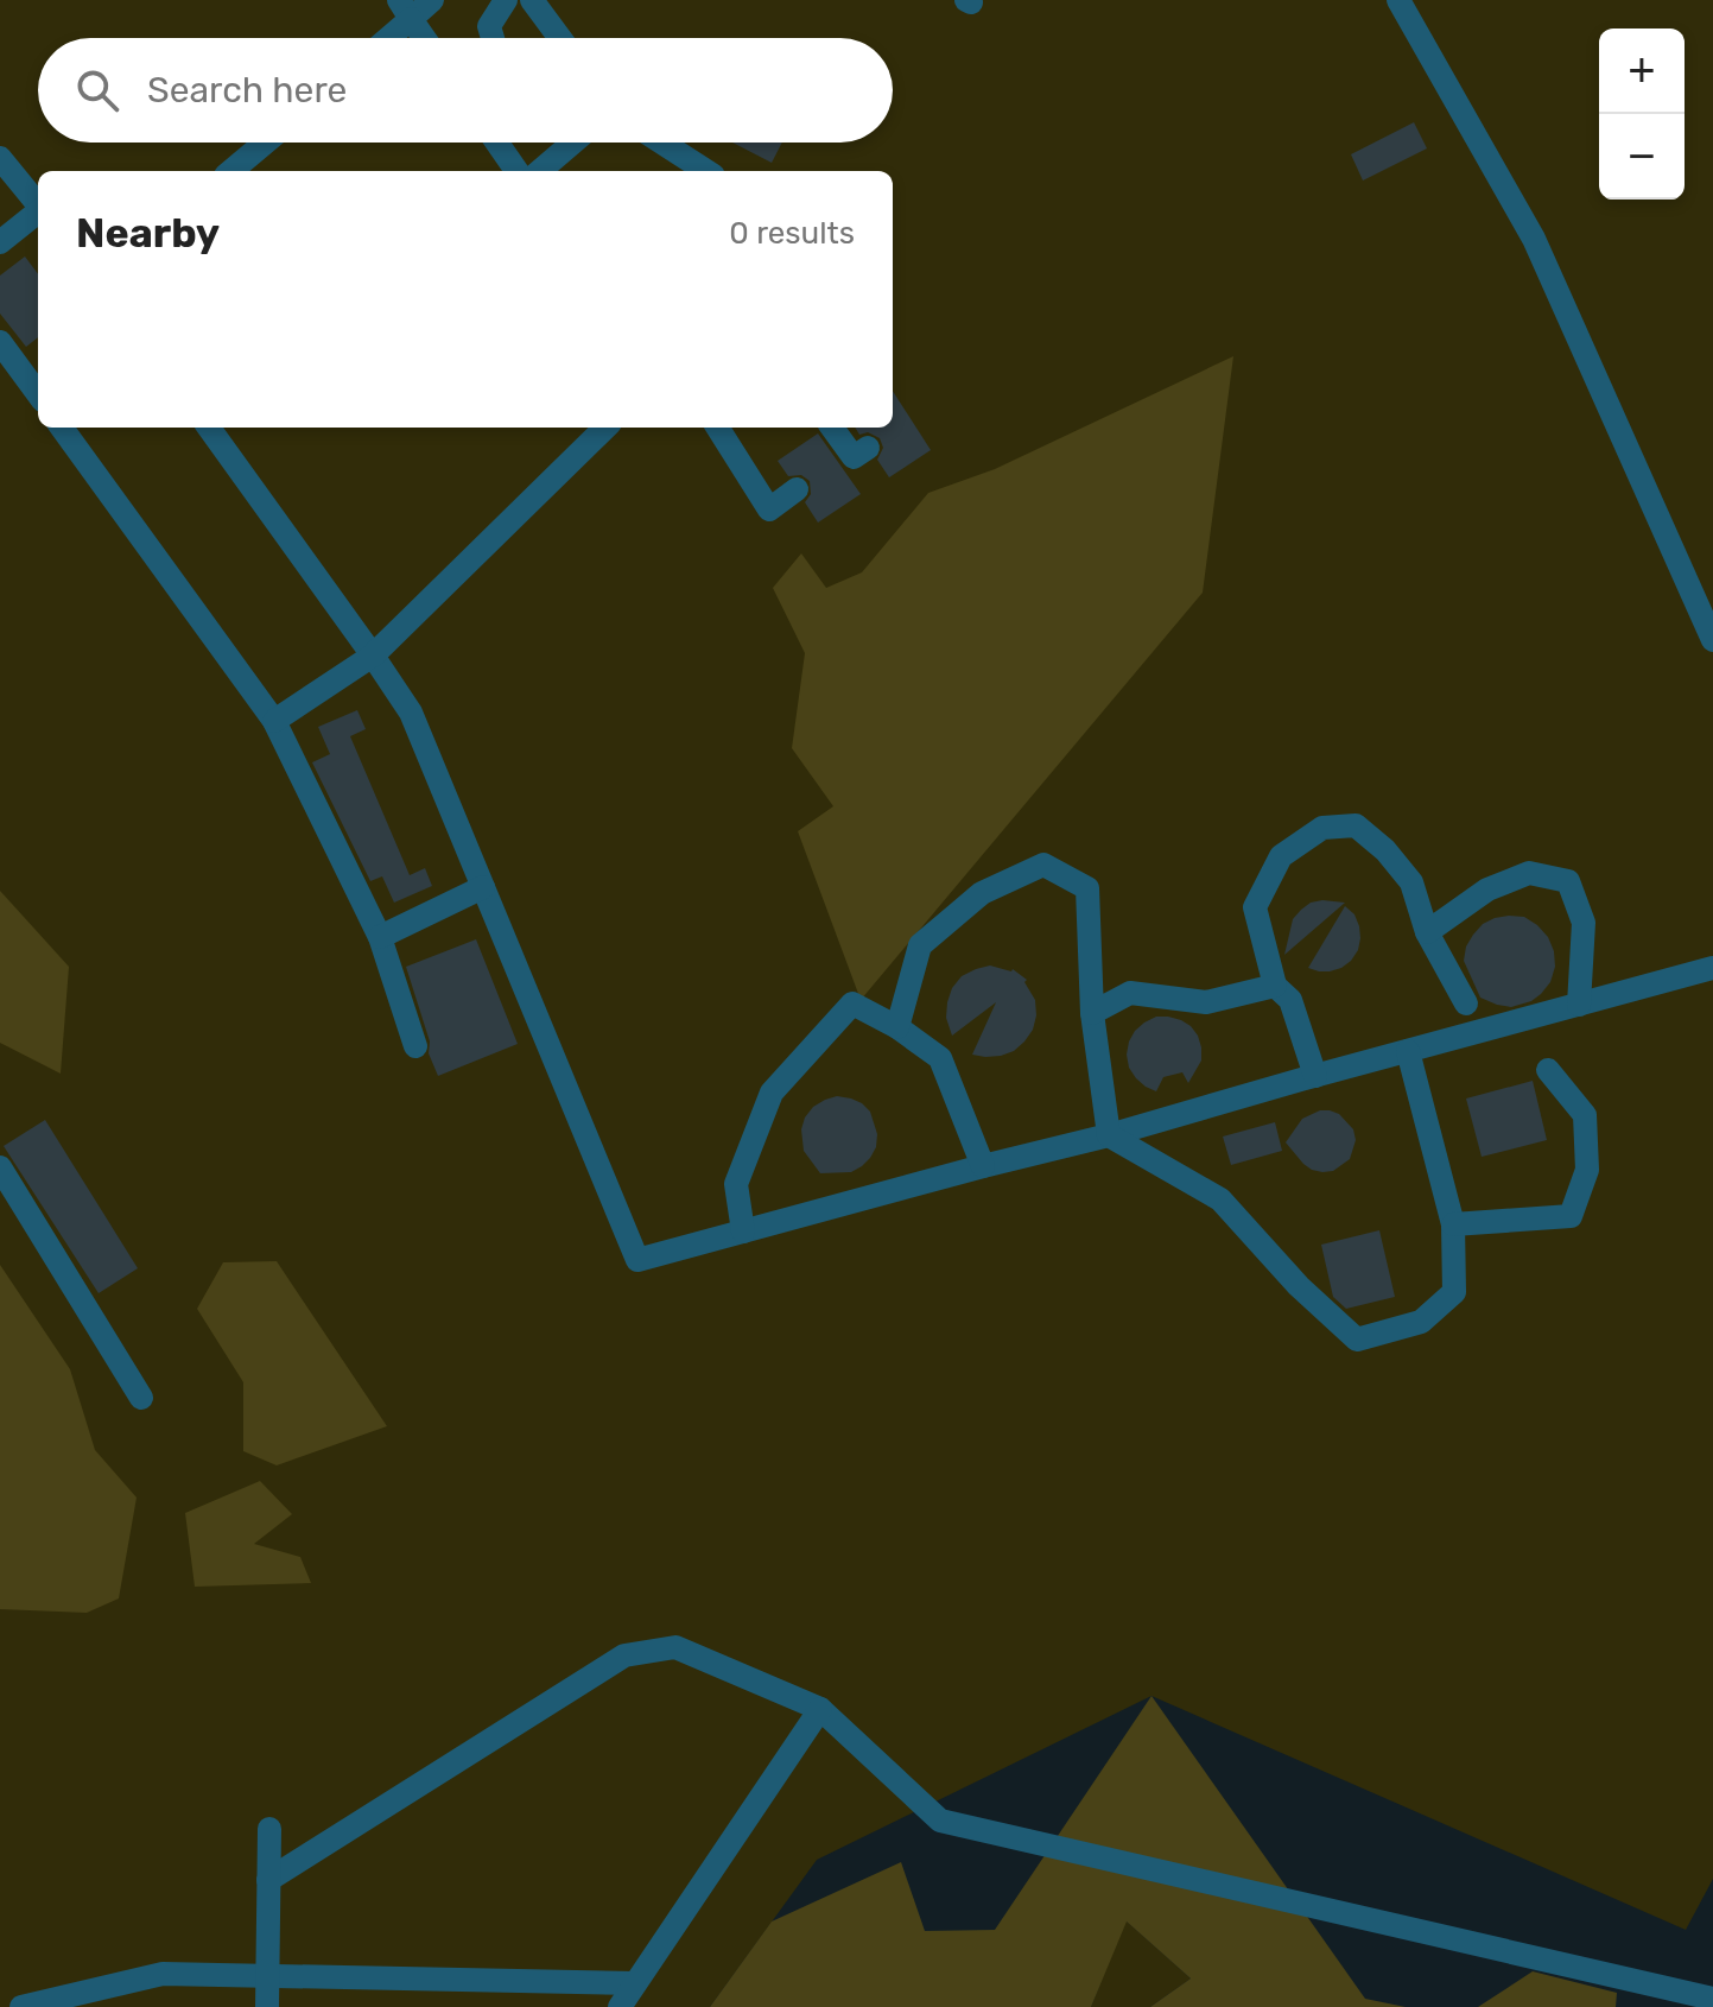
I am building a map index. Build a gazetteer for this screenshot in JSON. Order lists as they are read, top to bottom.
{
  "page": {
    "map_buttons": ["+", "−"],
    "search": "Search here",
    "heading": ["Nearby", "0 results"]
  }
}
